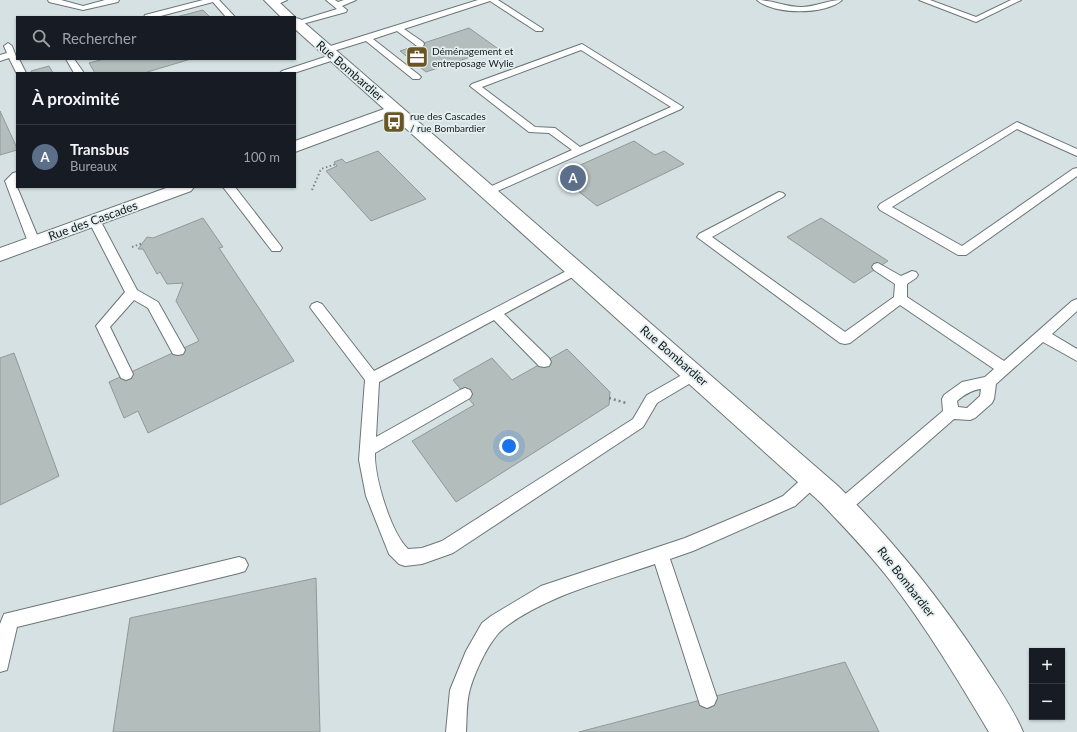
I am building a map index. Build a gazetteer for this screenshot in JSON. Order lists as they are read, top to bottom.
{
  "streets": {
    "street": ["Rue Bombardier", "Rue des Cascades"]
  },
  "places": {
    "office": ["Déménagement et entreposage Wylie"],
    "bus stop": ["rue des Cascades / rue Bombardier"]
  },
  "page": {
    "search": "Rechercher",
    "heading": "À proximité",
    "list": [
      {
        "mark": "A",
        "name": "Transbus",
        "note": "Bureaux",
        "value": "100 m"
      }
    ],
    "pins": "A",
    "map_buttons": ["+", "−"]
  }
}
